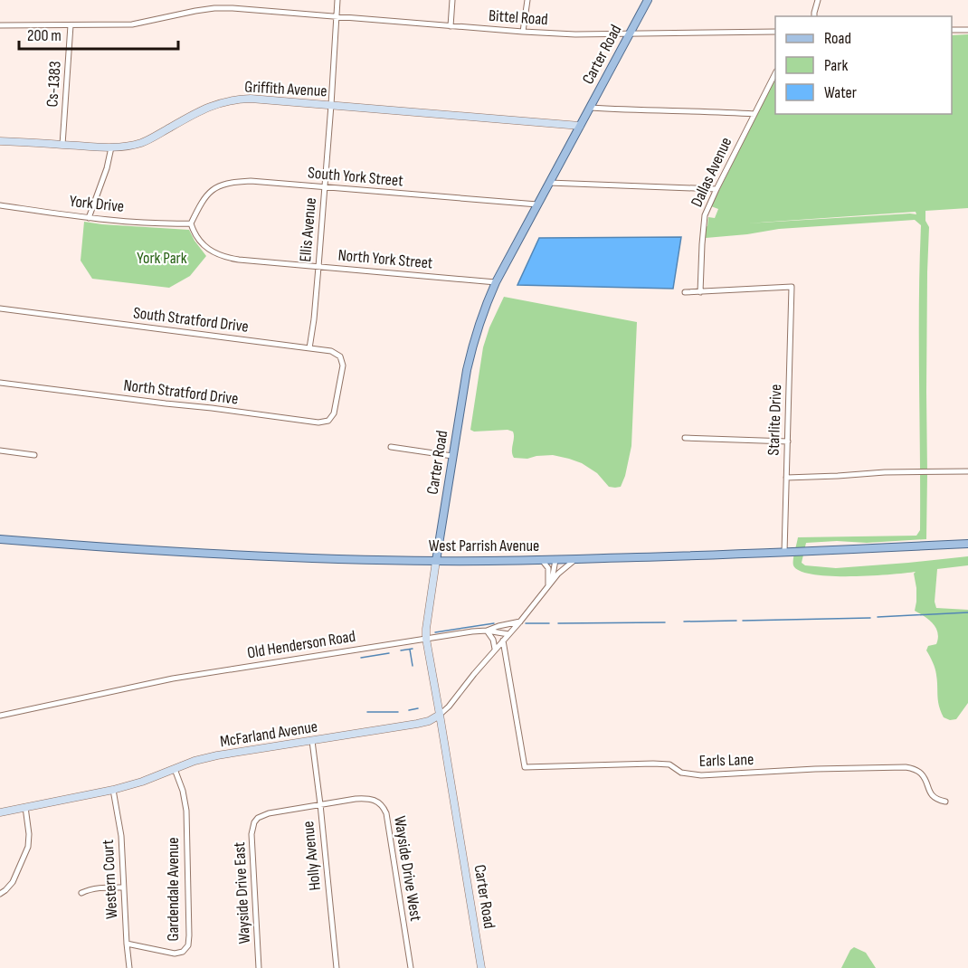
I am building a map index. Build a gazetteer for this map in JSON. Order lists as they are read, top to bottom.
{
  "streets": {
    "main road": ["Carter Road", "West Parrish Avenue"],
    "street": [
      "Bittel Road",
      "Cs-1383",
      "Griffith Avenue",
      "Dallas Avenue",
      "South York Street",
      "York Drive",
      "Ellis Avenue",
      "North York Street",
      "South Stratford Drive",
      "North Stratford Drive",
      "Starlite Drive",
      "Old Henderson Road",
      "McFarland Avenue",
      "Earls Lane",
      "Holly Avenue",
      "Wayside Drive West",
      "Western Court",
      "Gardendale Avenue",
      "Wayside Drive East"
    ]
  },
  "crossings": [
    ["Bittel Road", "Carter Road"],
    ["Bittel Road", "Cs-1383"],
    ["Bittel Road", "Ellis Avenue"],
    ["Carter Road", "Griffith Avenue"],
    ["Carter Road", "South York Street"],
    ["Carter Road", "North York Street"],
    ["Carter Road", "West Parrish Avenue"],
    ["Carter Road", "Old Henderson Road"],
    ["Carter Road", "McFarland Avenue"],
    ["Cs-1383", "Griffith Avenue"],
    ["Griffith Avenue", "Ellis Avenue"],
    ["Dallas Avenue", "Starlite Drive"],
    ["South York Street", "York Drive"],
    ["South York Street", "Ellis Avenue"],
    ["South York Street", "North York Street"],
    ["York Drive", "North York Street"],
    ["Ellis Avenue", "North York Street"],
    ["Ellis Avenue", "South Stratford Drive"],
    ["South Stratford Drive", "North Stratford Drive"],
    ["Starlite Drive", "West Parrish Avenue"],
    ["Old Henderson Road", "McFarland Avenue"],
    ["McFarland Avenue", "Earls Lane"],
    ["McFarland Avenue", "Holly Avenue"],
    ["McFarland Avenue", "Western Court"],
    ["McFarland Avenue", "Gardendale Avenue"],
    ["Holly Avenue", "Wayside Drive West"],
    ["Holly Avenue", "Wayside Drive East"],
    ["Wayside Drive West", "Wayside Drive East"],
    ["Western Court", "Gardendale Avenue"]
  ],
  "parks": ["York Park"],
  "legend": ["Road", "Park", "Water"],
  "scale_bar": "200 m"
}
